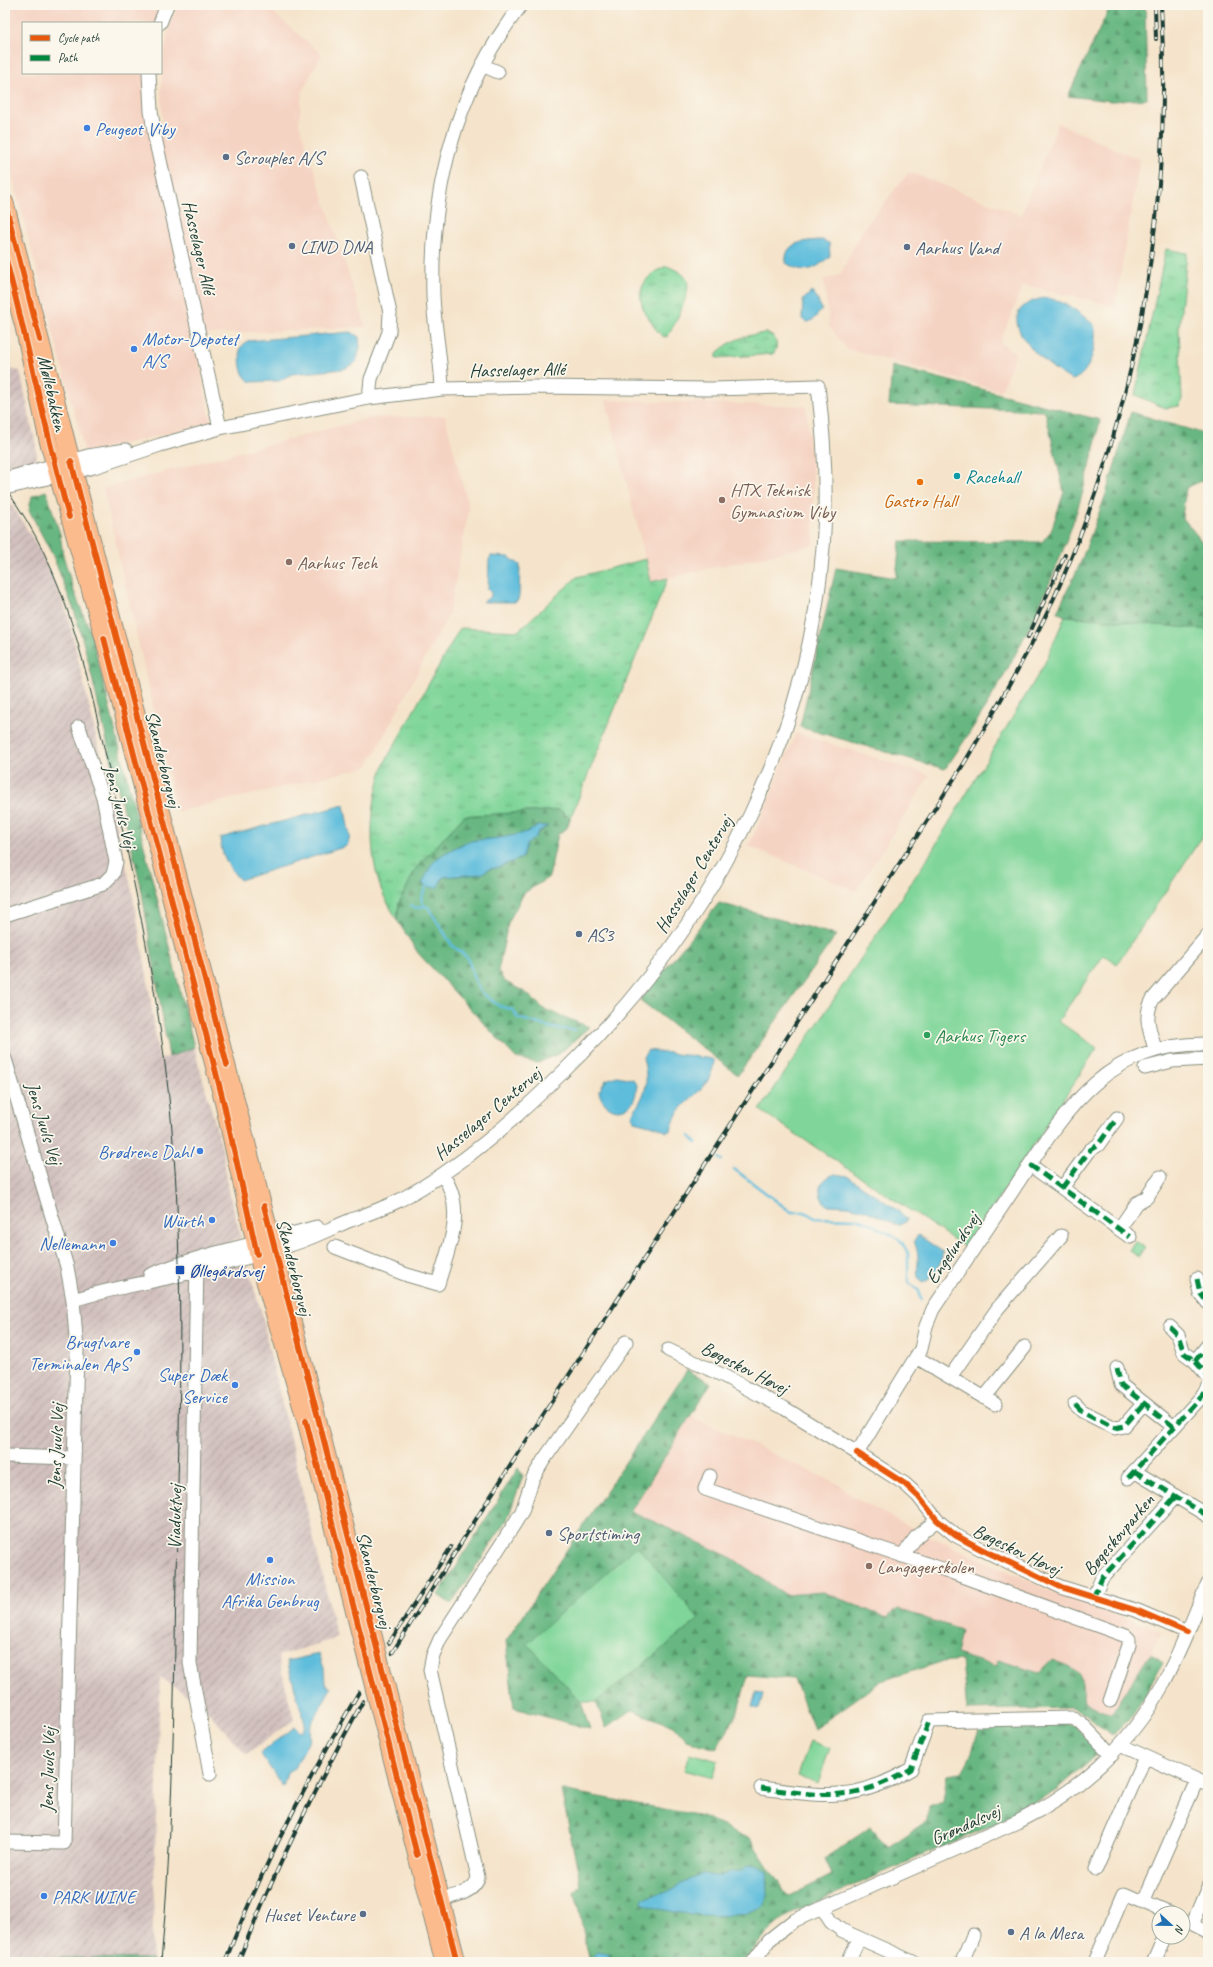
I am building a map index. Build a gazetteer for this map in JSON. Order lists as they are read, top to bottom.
{
  "streets": {
    "main road": ["Møllebakken", "Skanderborgvej"],
    "street": [
      "Hasselager Allé",
      "Jens Juuls Vej",
      "Hasselager Centervej",
      "Engelundsvej",
      "Bøgeskov Høvej",
      "Viaduktvej",
      "Bøgeskovparken",
      "Grøndalsvej"
    ]
  },
  "crossings": [
    ["Hasselager Allé", "Møllebakken"],
    ["Hasselager Allé", "Skanderborgvej"],
    ["Hasselager Allé", "Hasselager Centervej"],
    ["Møllebakken", "Skanderborgvej"],
    ["Skanderborgvej", "Hasselager Centervej"],
    ["Engelundsvej", "Bøgeskov Høvej"],
    ["Bøgeskov Høvej", "Bøgeskovparken"],
    ["Bøgeskov Høvej", "Grøndalsvej"]
  ],
  "places": {
    "other": [
      "Peugeot Viby",
      "Scrouples A/S",
      "LIND DNA",
      "Aarhus Vand",
      "Motor-Depotet A/S",
      "Racehall",
      "Gastro Hall",
      "HTX Teknisk Gymnasium Viby",
      "Aarhus Tech",
      "AS3",
      "Aarhus Tigers",
      "Brødrene Dahl",
      "Würth",
      "Nellemann",
      "Brugtvare Terminalen ApS",
      "Super Dæk Service",
      "Sportstiming",
      "Mission Afrika Genbrug",
      "Langagerskolen",
      "PARK WINE",
      "Huset Venture",
      "A la Mesa"
    ],
    "transit": ["Øllegårdsvej"]
  },
  "legend": ["Cycle path", "Path"],
  "north": "right"
}
